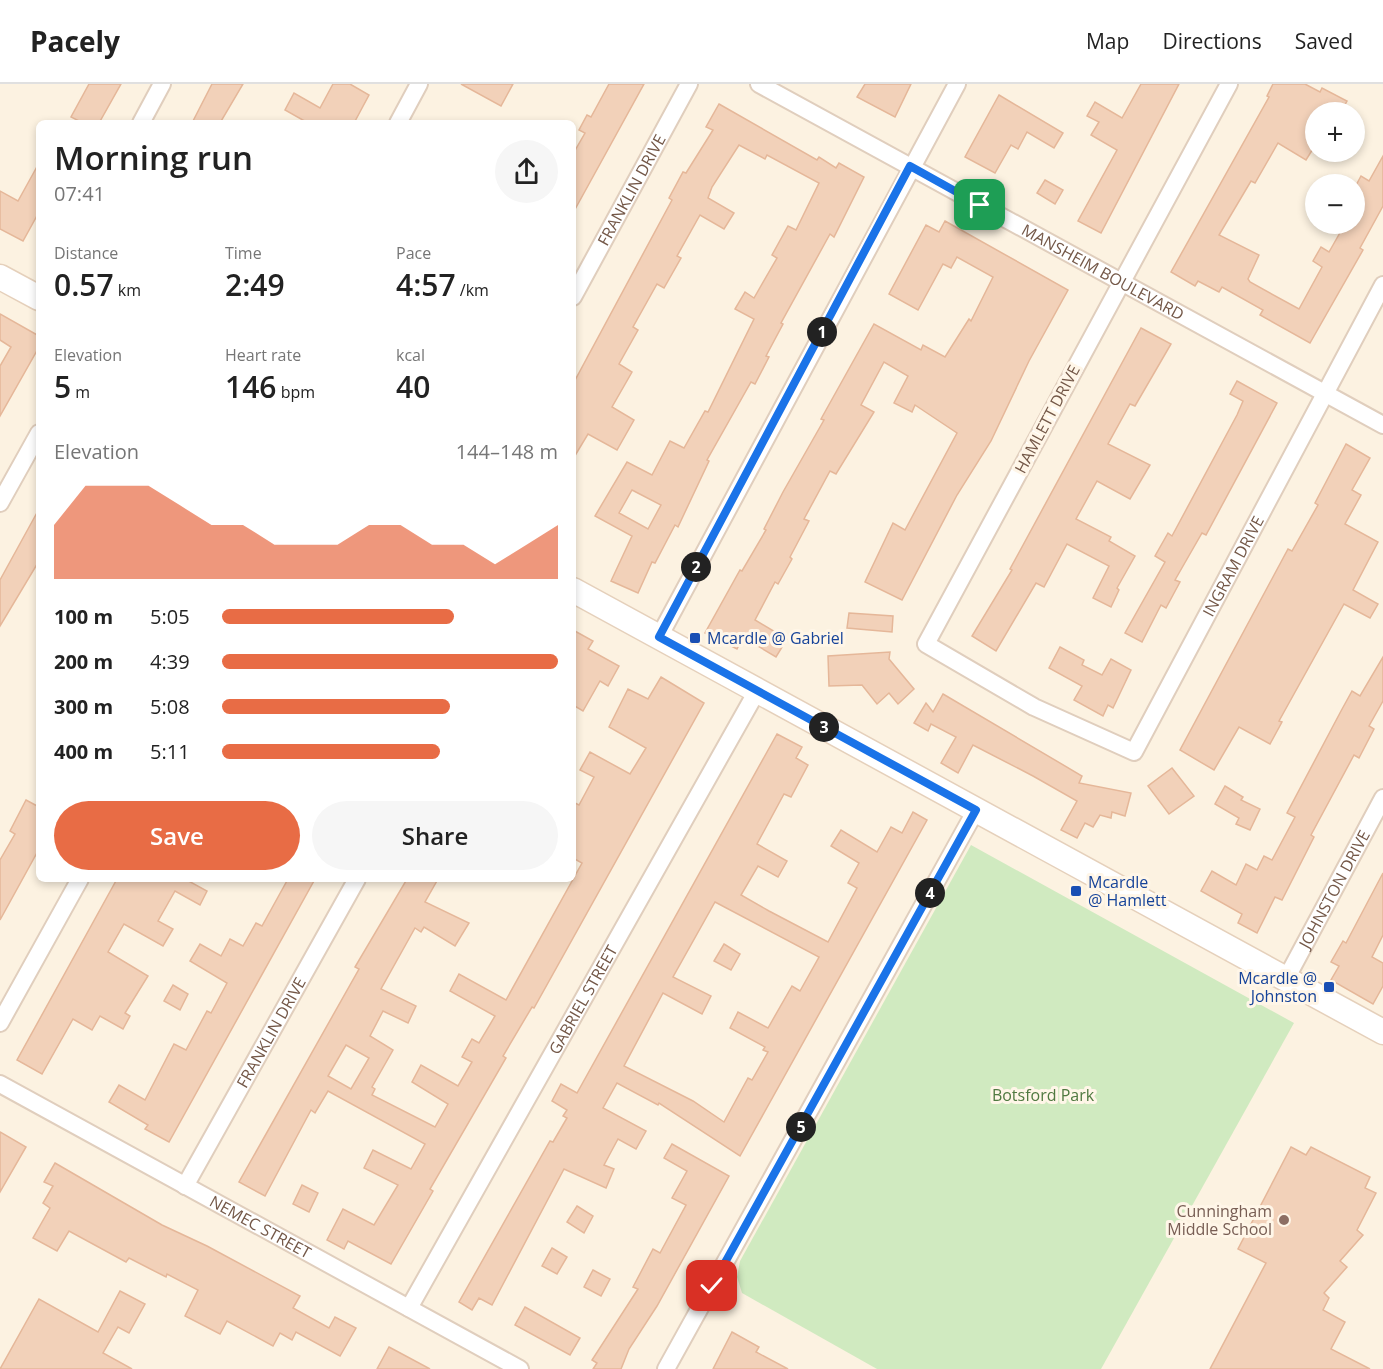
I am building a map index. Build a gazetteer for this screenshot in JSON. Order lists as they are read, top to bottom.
{
  "streets": {
    "street": [
      "FRANKLIN DRIVE",
      "MANSHEIM BOULEVARD",
      "HAMLETT DRIVE",
      "INGRAM DRIVE",
      "JOHNSTON DRIVE",
      "GABRIEL STREET",
      "NEMEC STREET"
    ]
  },
  "crossings": [
    ["FRANKLIN DRIVE", "NEMEC STREET"],
    ["MANSHEIM BOULEVARD", "HAMLETT DRIVE"],
    ["MANSHEIM BOULEVARD", "INGRAM DRIVE"],
    ["HAMLETT DRIVE", "INGRAM DRIVE"],
    ["GABRIEL STREET", "NEMEC STREET"]
  ],
  "parks": ["Botsford Park"],
  "places": {
    "transit": ["Mcardle @ Gabriel", "Mcardle @ Hamlett", "Mcardle @ Johnston"],
    "other": ["Cunningham Middle School"]
  },
  "page": {
    "header": "Pacely",
    "nav": ["Map", "Directions", "Saved"],
    "map_buttons": ["+", "−"],
    "heading": ["Morning run", "07:41"],
    "stats": [
      ["Distance", "0.57 km"],
      ["Time", "2:49"],
      ["Pace", "4:57 /km"],
      ["Elevation", "5 m"],
      ["Heart rate", "146 bpm"],
      ["kcal", "40"]
    ],
    "pins": [
      "1",
      "2",
      "3",
      "4",
      "5"
    ],
    "chart": ["Elevation", "144–148 m"],
    "list": [
      {
        "name": "100 m",
        "note": "5:05"
      },
      {
        "name": "200 m",
        "note": "4:39"
      },
      {
        "name": "300 m",
        "note": "5:08"
      },
      {
        "name": "400 m",
        "note": "5:11"
      }
    ],
    "buttons": ["Save", "Share"]
  }
}
